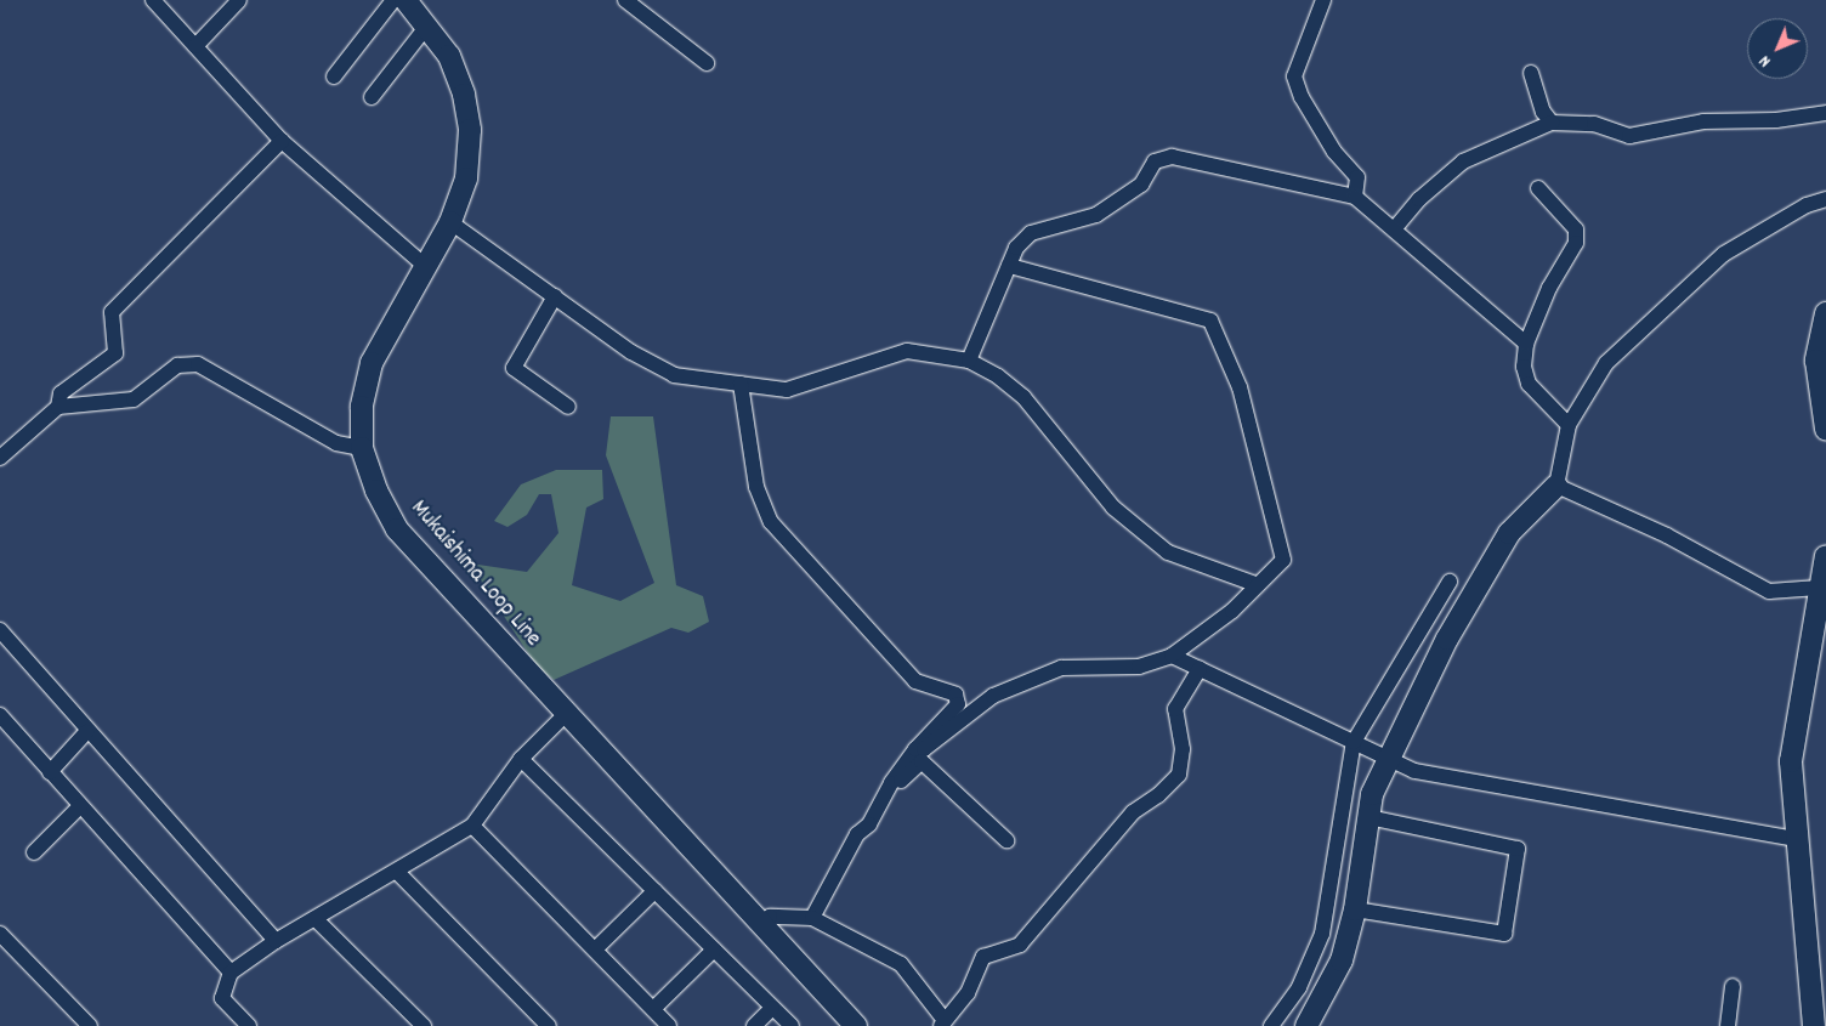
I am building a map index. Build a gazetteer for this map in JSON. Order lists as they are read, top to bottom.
{
  "streets": {
    "main road": ["Mukaishima Loop Line"]
  },
  "north": "bottom left"
}
